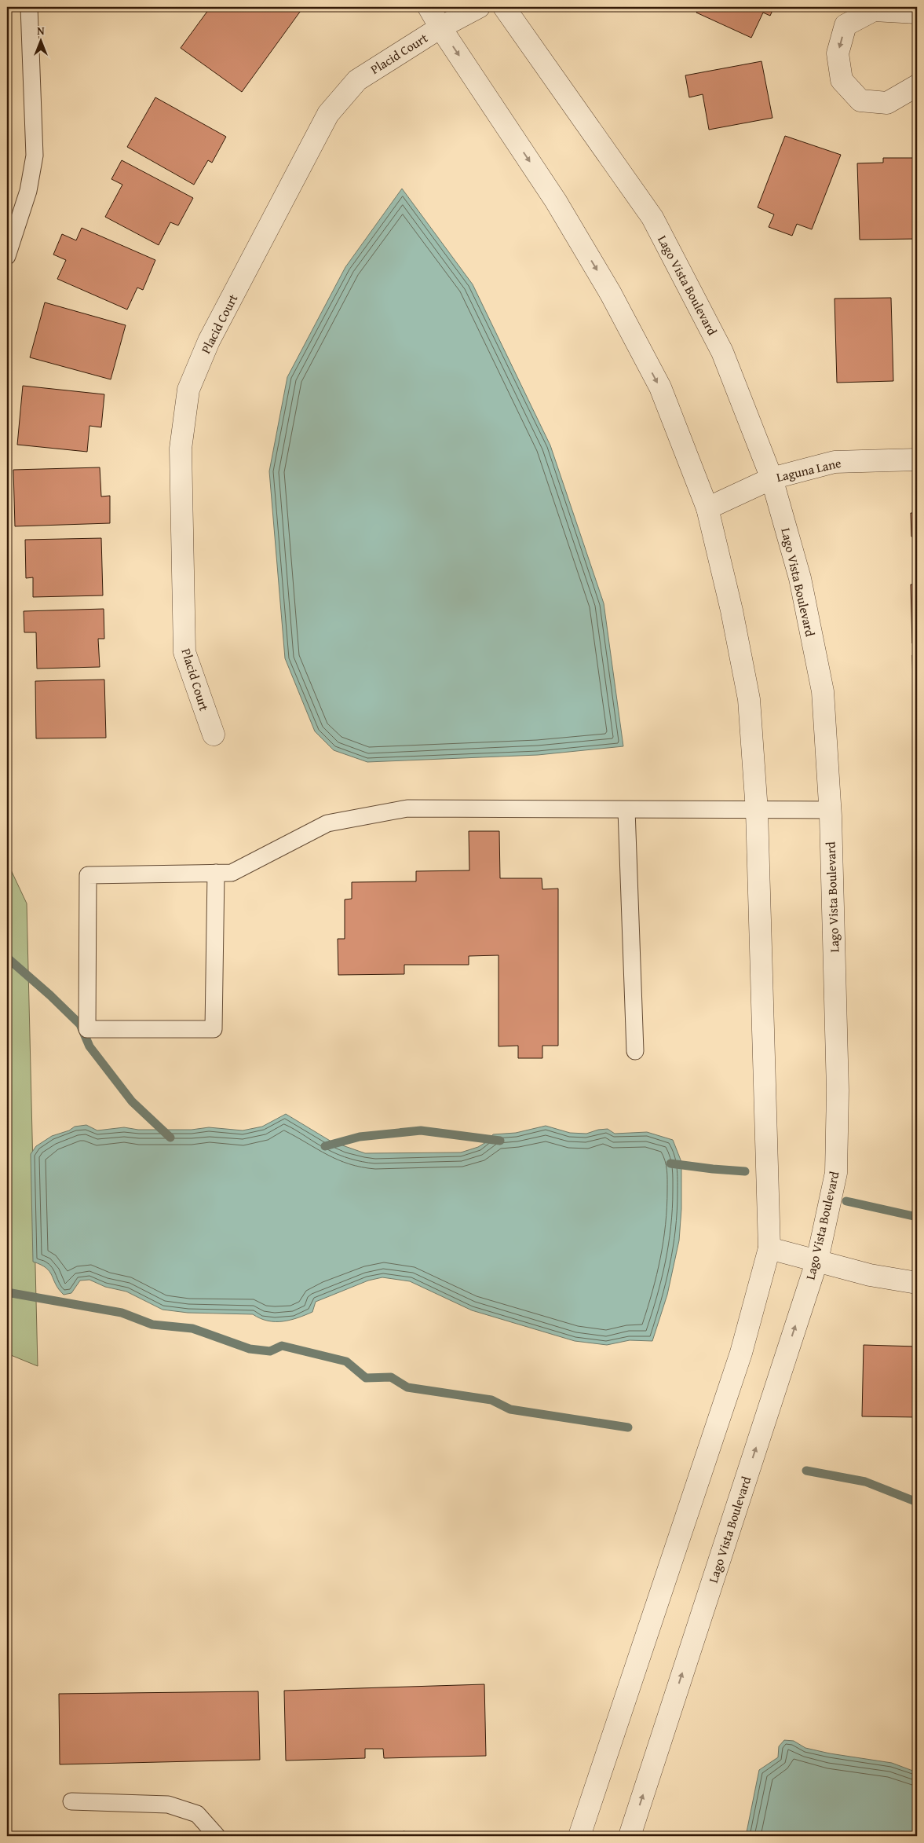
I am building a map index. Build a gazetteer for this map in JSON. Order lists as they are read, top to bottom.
{
  "streets": {
    "street": ["Placid Court", "Lago Vista Boulevard", "Laguna Lane"]
  },
  "crossings": [
    ["Lago Vista Boulevard", "Laguna Lane"]
  ],
  "north": "top"
}
